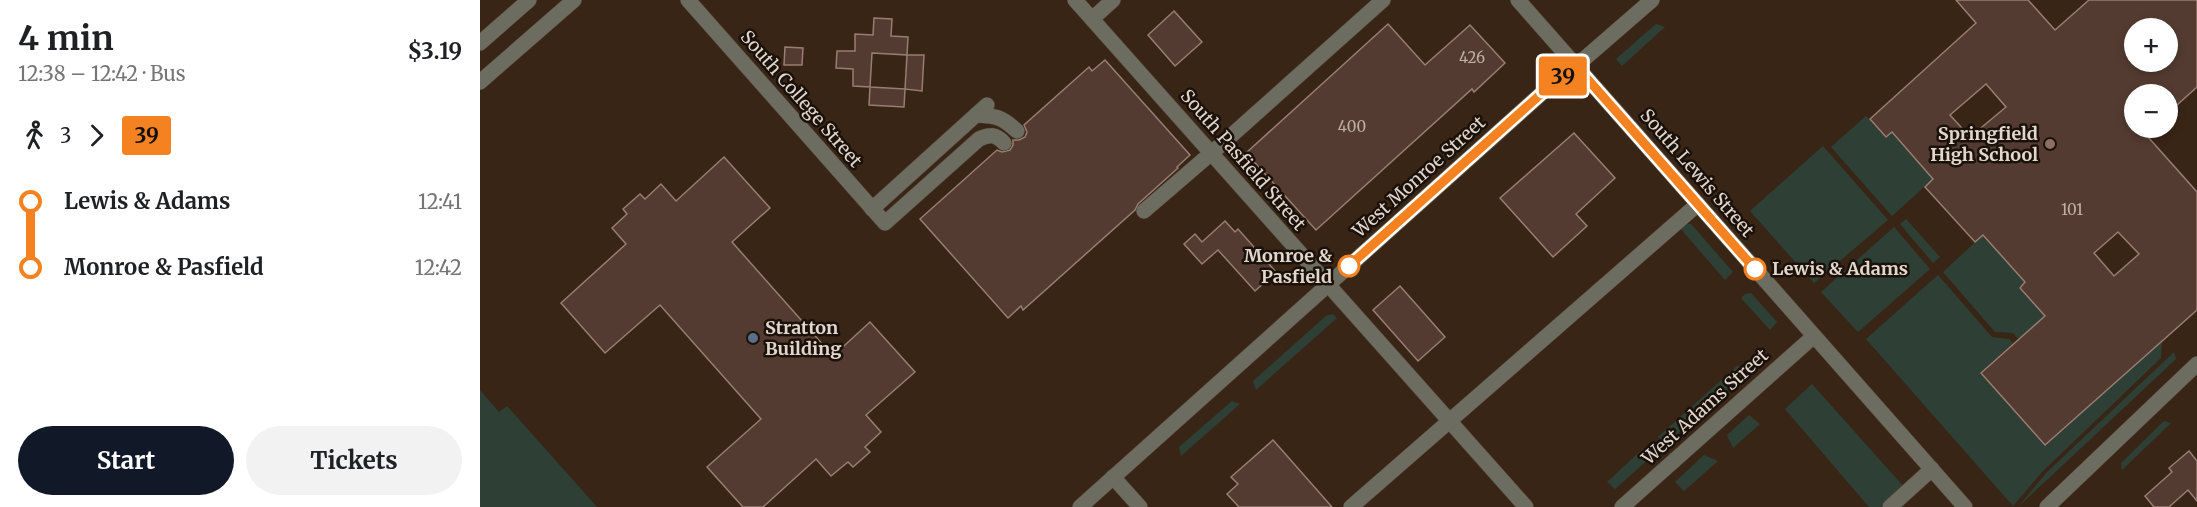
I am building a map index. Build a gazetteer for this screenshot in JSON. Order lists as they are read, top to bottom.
{
  "streets": {
    "street": [
      "South College Street",
      "South Pasfield Street",
      "South Lewis Street",
      "West Monroe Street",
      "West Adams Street"
    ]
  },
  "crossings": [
    ["South Pasfield Street", "West Monroe Street"],
    ["South Lewis Street", "West Monroe Street"],
    ["South Lewis Street", "West Adams Street"]
  ],
  "places": [
    "Springfield High School",
    "Monroe & Pasfield",
    "Lewis & Adams",
    "Stratton Building"
  ],
  "lines": ["bus line 39"],
  "house_numbers": ["426", "400", "101"],
  "page": {
    "heading": ["4 min", "12:38 – 12:42 · Bus", "$3.19"],
    "on_map": "39",
    "map_buttons": ["+", "−"],
    "legs": ["3", "39"],
    "list": [
      {
        "name": "Lewis & Adams",
        "value": "12:41"
      },
      {
        "name": "Monroe & Pasfield",
        "value": "12:42"
      }
    ],
    "buttons": ["Start", "Tickets"]
  }
}
